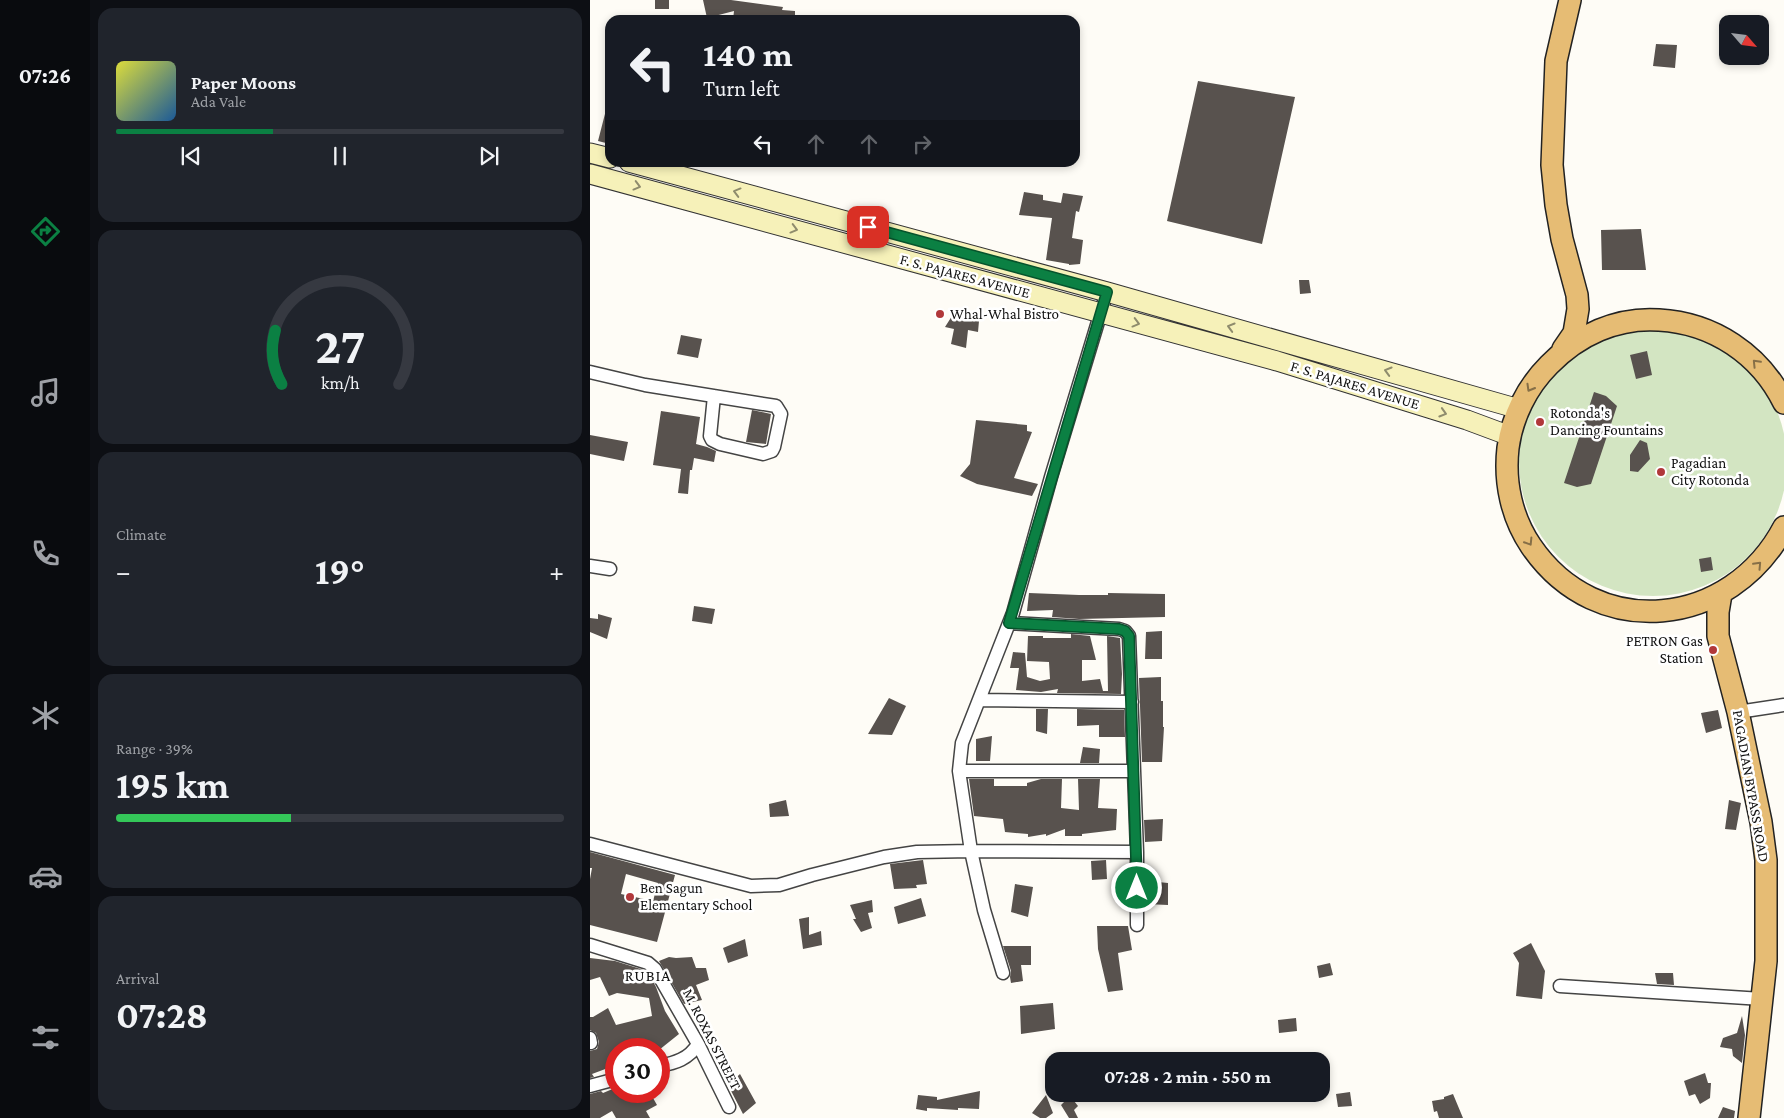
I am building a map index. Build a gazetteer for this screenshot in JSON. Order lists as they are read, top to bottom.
{
  "streets": {
    "highway": ["PAGADIAN BYPASS ROAD"],
    "main road": ["F. S. PAJARES AVENUE"],
    "street": ["M. ROXAS STREET"]
  },
  "districts": ["RUBIA"],
  "places": [
    "Whal-Whal Bistro",
    "Rotonda's Dancing Fountains",
    "Pagadian City Rotonda",
    "PETRON Gas Station",
    "Ben Sagun Elementary School"
  ],
  "north": "bottom right",
  "page": {
    "tabs": "07:26",
    "turn": ["140 m", "Turn left"],
    "song": ["Paper Moons", "Ada Vale"],
    "tile": [
      "Climate",
      ["Range · 39%", "195 km"],
      ["Arrival", "07:28"]
    ],
    "heat": ["−", "19°", "+"],
    "limit": "30",
    "trip": "07:28 · 2 min · 550 m",
    "gauge": ["27", "km/h"]
  }
}
